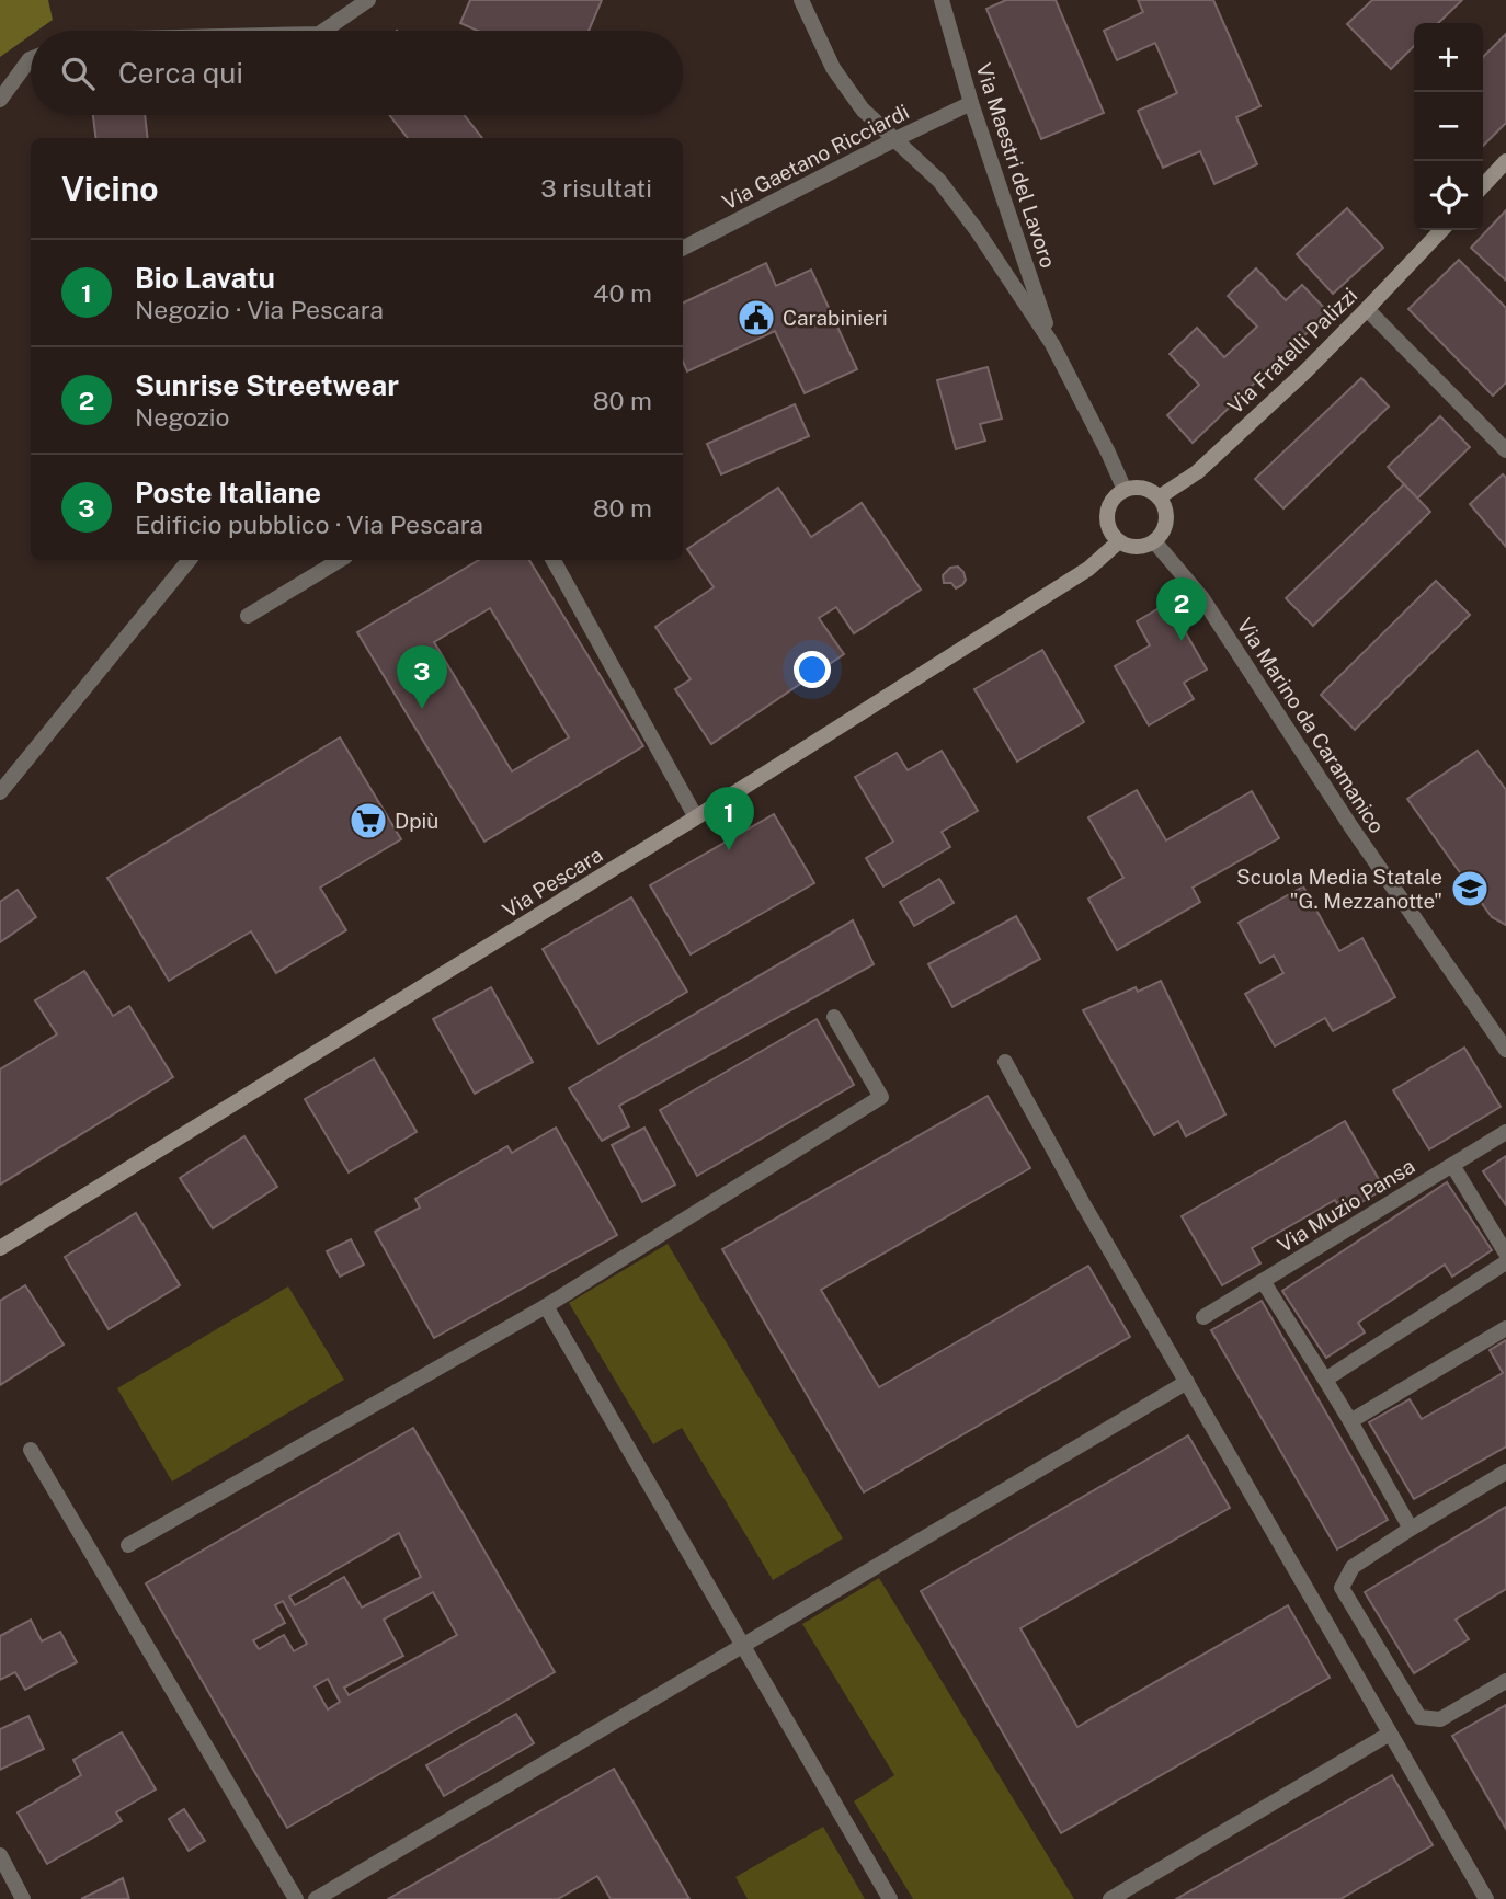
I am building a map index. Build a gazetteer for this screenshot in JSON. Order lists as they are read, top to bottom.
{
  "streets": {
    "street": [
      "Via Gaetano Ricciardi",
      "Via Maestri del Lavoro",
      "Via Fratelli Palizzi",
      "Via Marino da Caramanico",
      "Via Pescara",
      "Via Muzio Pansa"
    ]
  },
  "crossings": [
    ["Via Gaetano Ricciardi", "Via Maestri del Lavoro"],
    ["Via Maestri del Lavoro", "Via Fratelli Palizzi"],
    ["Via Maestri del Lavoro", "Via Marino da Caramanico"],
    ["Via Maestri del Lavoro", "Via Pescara"],
    ["Via Fratelli Palizzi", "Via Marino da Caramanico"],
    ["Via Fratelli Palizzi", "Via Pescara"],
    ["Via Marino da Caramanico", "Via Pescara"]
  ],
  "places": {
    "public building": ["Carabinieri"],
    "supermarket": ["Dpiù"],
    "school or university": ["Scuola Media Statale \"G. Mezzanotte\""]
  },
  "page": {
    "map_buttons": ["+", "−"],
    "search": "Cerca qui",
    "heading": ["Vicino", "3 risultati"],
    "list": [
      {
        "mark": "1",
        "name": "Bio Lavatu",
        "note": "Negozio · Via Pescara",
        "value": "40 m"
      },
      {
        "mark": "2",
        "name": "Sunrise Streetwear",
        "note": "Negozio",
        "value": "80 m"
      },
      {
        "mark": "3",
        "name": "Poste Italiane",
        "note": "Edificio pubblico · Via Pescara",
        "value": "80 m"
      }
    ],
    "pins": ["2", "3", "1"]
  }
}
